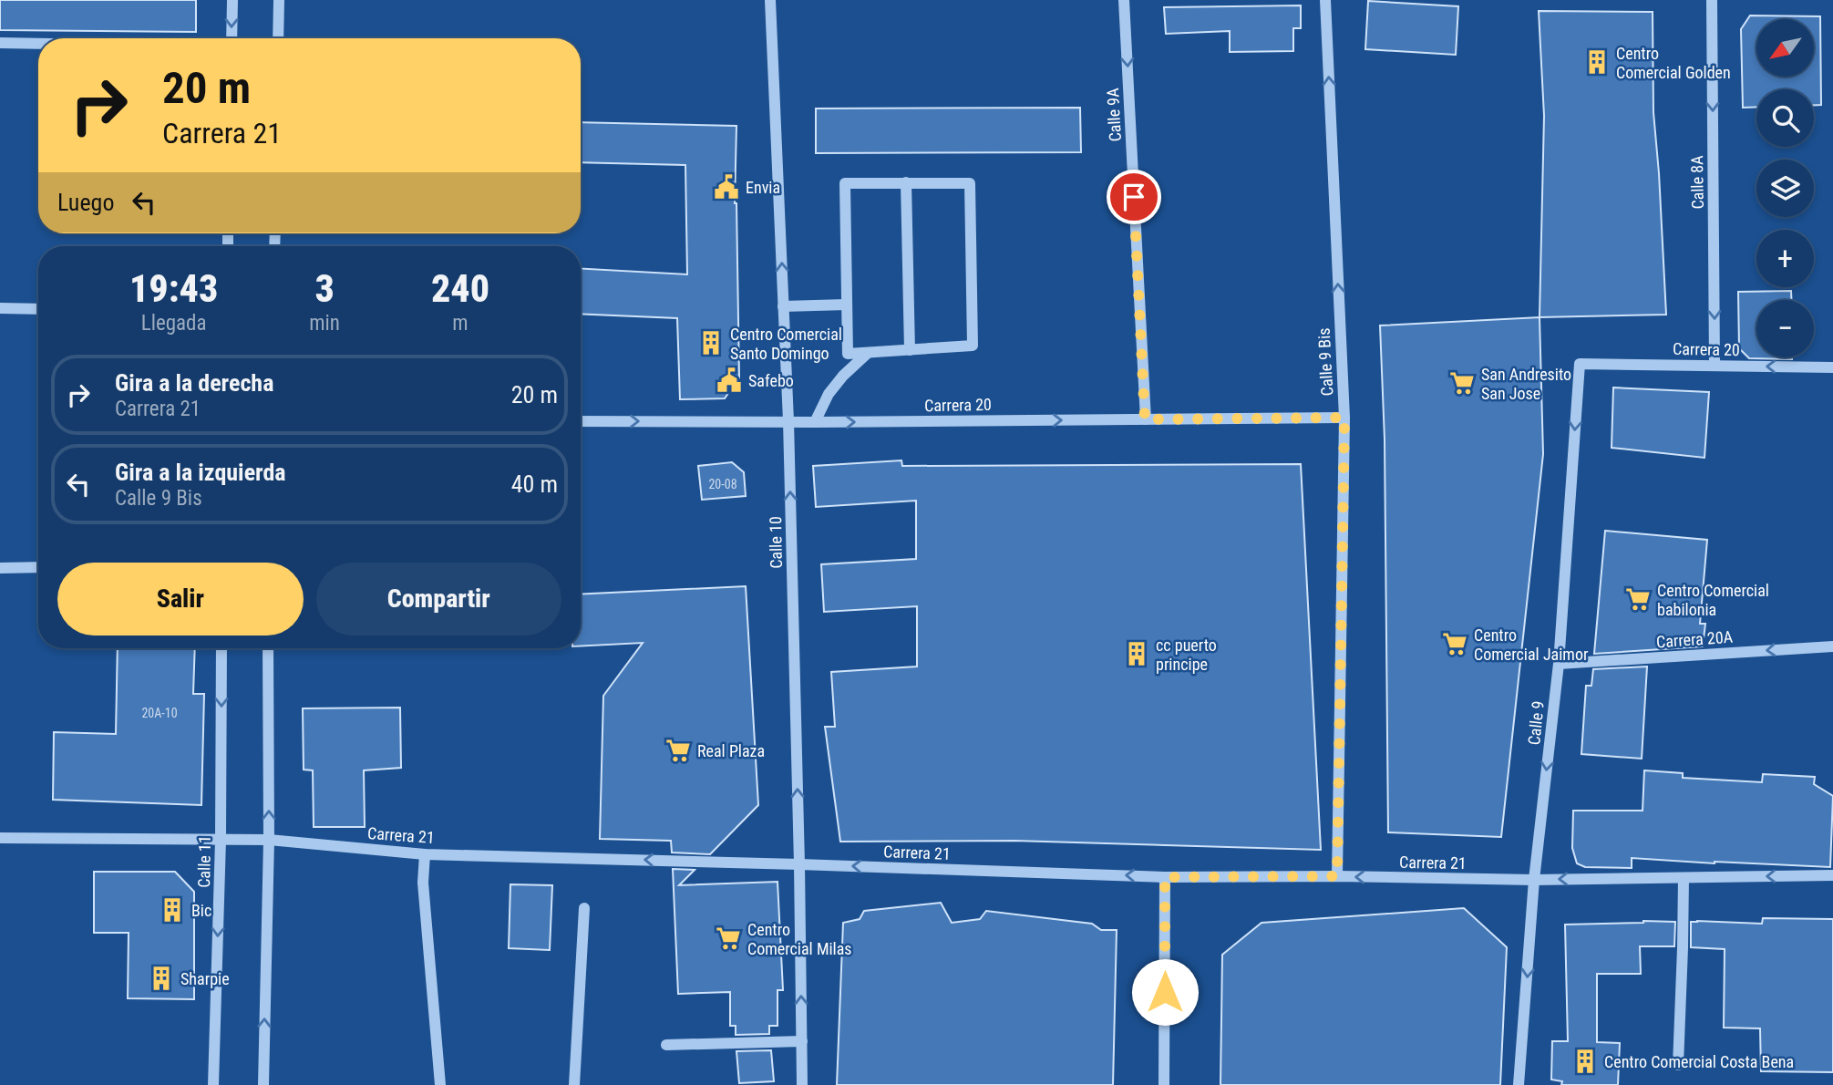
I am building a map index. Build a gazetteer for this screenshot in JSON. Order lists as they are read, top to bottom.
{
  "streets": {
    "street": [
      "Calle 9A",
      "Calle 8A",
      "Carrera 20",
      "Calle 9 Bis",
      "Calle 10",
      "Carrera 20A",
      "Calle 9",
      "Carrera 21",
      "Calle 11"
    ]
  },
  "crossings": [
    ["Calle 9A", "Carrera 20"],
    ["Calle 8A", "Carrera 20"],
    ["Carrera 20", "Calle 9 Bis"],
    ["Carrera 20", "Calle 10"],
    ["Carrera 20", "Calle 9"],
    ["Calle 9 Bis", "Carrera 21"],
    ["Calle 10", "Carrera 21"],
    ["Carrera 20A", "Calle 9"],
    ["Calle 9", "Carrera 21"],
    ["Carrera 21", "Calle 11"]
  ],
  "one_way": [
    "Calle 9A",
    "Calle 8A",
    "Calle 9 Bis",
    "Calle 10",
    "Carrera 20A",
    "Calle 9",
    "Carrera 21"
  ],
  "places": {
    "building": [
      "Centro Comercial Golden",
      "Centro Comercial Santo Domingo",
      "cc puerto principe",
      "Bic",
      "Sharpie",
      "Centro Comercial Costa Bena"
    ],
    "public building": ["Envia", "Safebo"],
    "supermarket": [
      "San Andresito San Jose",
      "Centro Comercial babilonia",
      "Centro Comercial Jaimor",
      "Real Plaza",
      "Centro Comercial Milas"
    ]
  },
  "house_numbers": ["20-08", "20A-10"],
  "north": "bottom left",
  "page": {
    "map_buttons": ["+", "−"],
    "turn": ["20 m", "Carrera 21"],
    "then": "Luego",
    "eta": [
      "19:43",
      "Llegada",
      "3",
      "min",
      "240",
      "m"
    ],
    "list": [
      {
        "name": "Gira a la derecha",
        "note": "Carrera 21",
        "value": "20 m"
      },
      {
        "name": "Gira a la izquierda",
        "note": "Calle 9 Bis",
        "value": "40 m"
      }
    ],
    "buttons": ["Salir", "Compartir"]
  }
}
